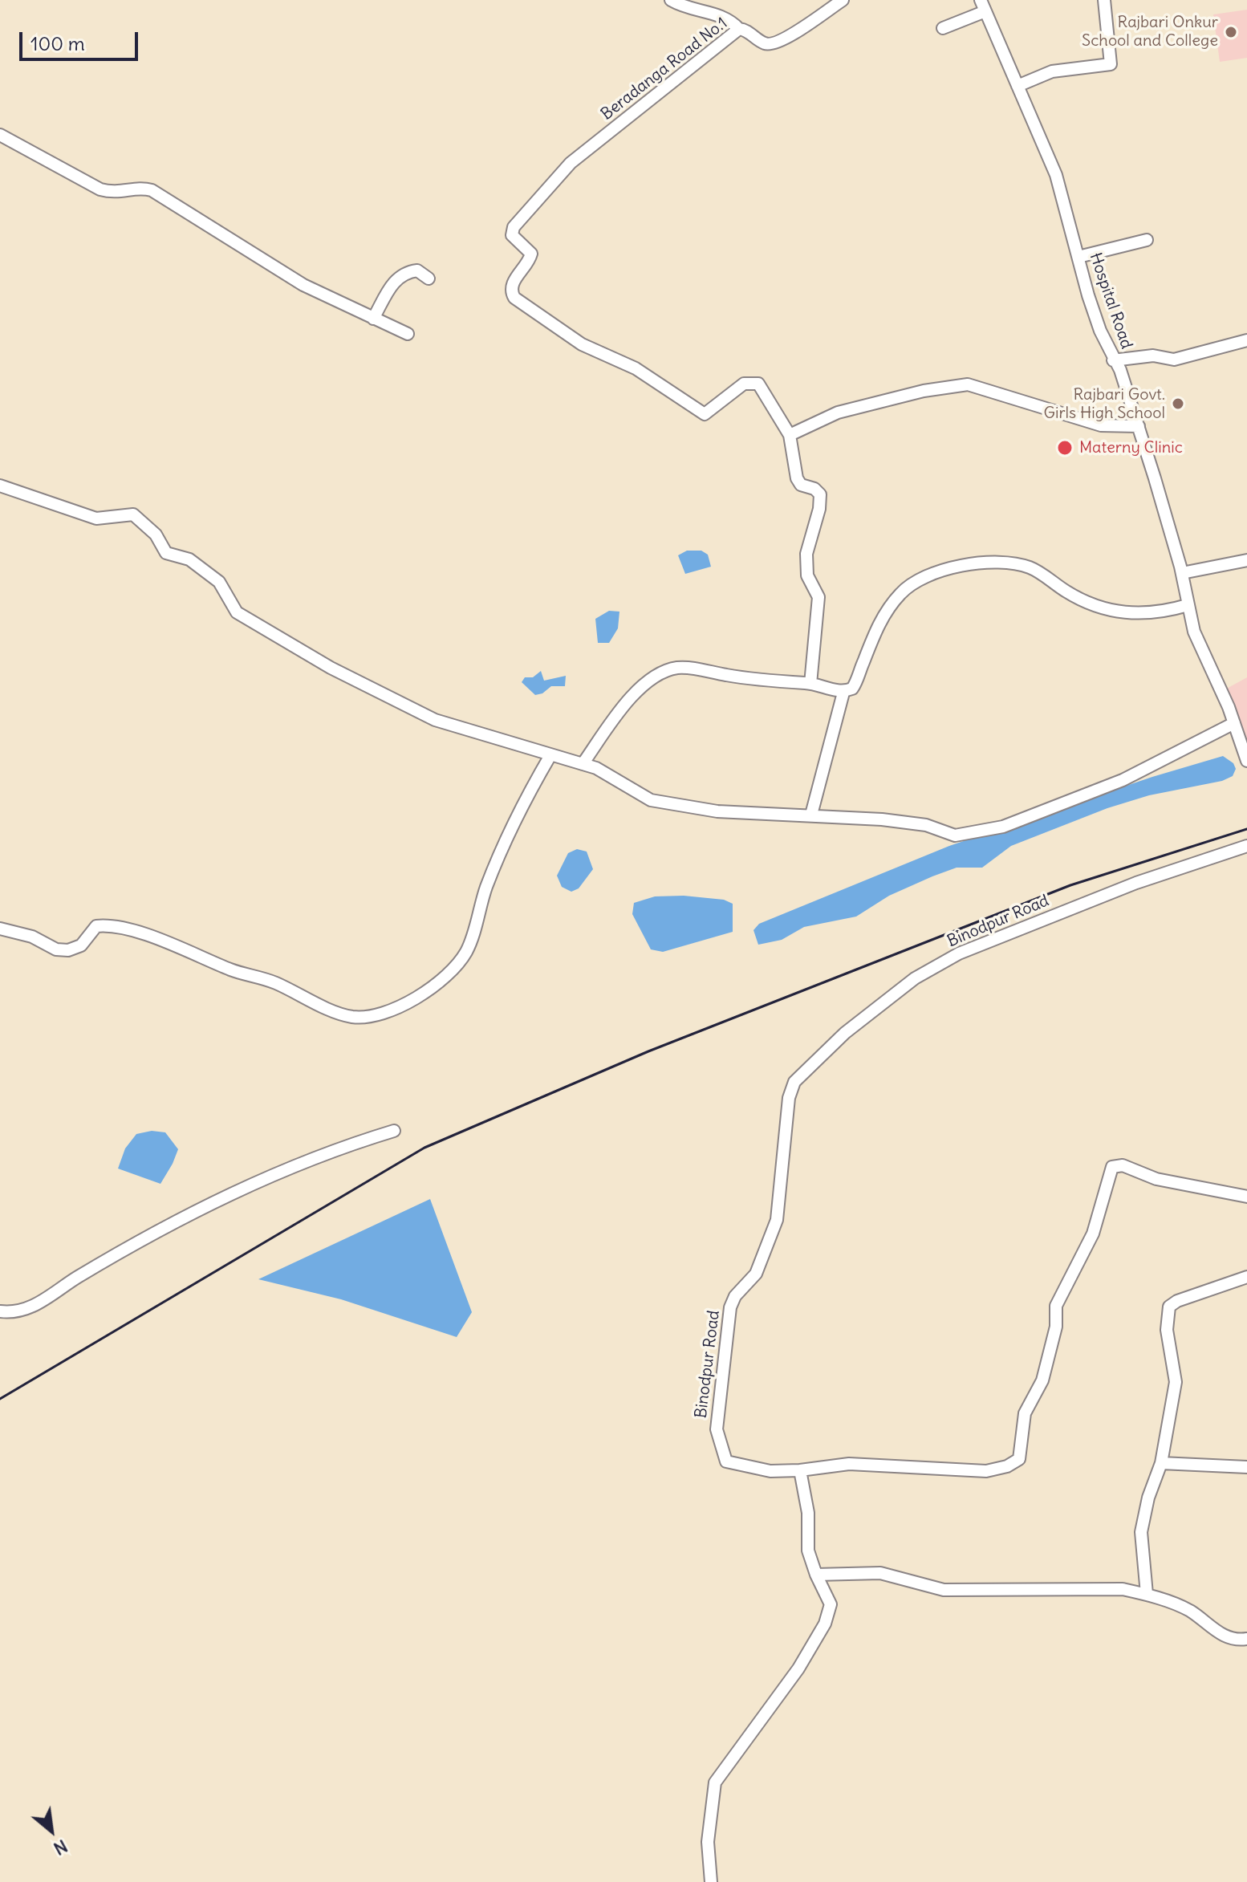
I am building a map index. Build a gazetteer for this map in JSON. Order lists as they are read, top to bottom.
{
  "streets": {
    "street": ["Beradanga Road No.1", "Hospital Road", "Binodpur Road"]
  },
  "places": ["Rajbari Onkur School and College", "Rajbari Govt. Girls High School", "Materny Clinic"],
  "scale_bar": "100 m",
  "north": "bottom right"
}
